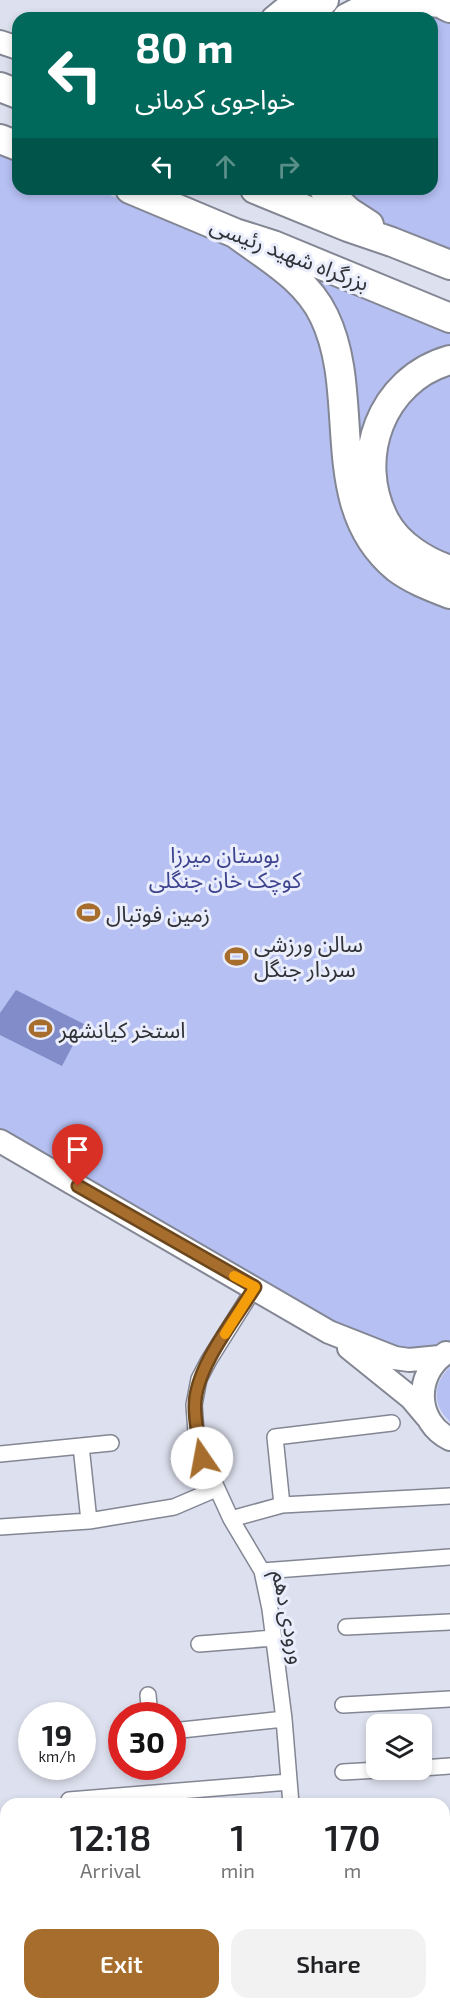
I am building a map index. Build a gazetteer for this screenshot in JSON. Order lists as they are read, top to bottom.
{
  "streets": {
    "highway": ["بزرگراه شهید رئیسی"],
    "street": ["ورودی دهم"]
  },
  "parks": ["بوستان میرزا کوچک خان جنگلی"],
  "places": {
    "sports": ["زمین فوتبال", "سالن ورزشی سردار جنگل", "استخر کیانشهر"]
  },
  "page": {
    "turn": ["80 m", "خواجوی کرمانی"],
    "speed": "19 km/h",
    "limit": "30",
    "eta": [
      "12:18",
      "Arrival",
      "1",
      "min",
      "170",
      "m"
    ],
    "buttons": ["Exit", "Share"]
  }
}
